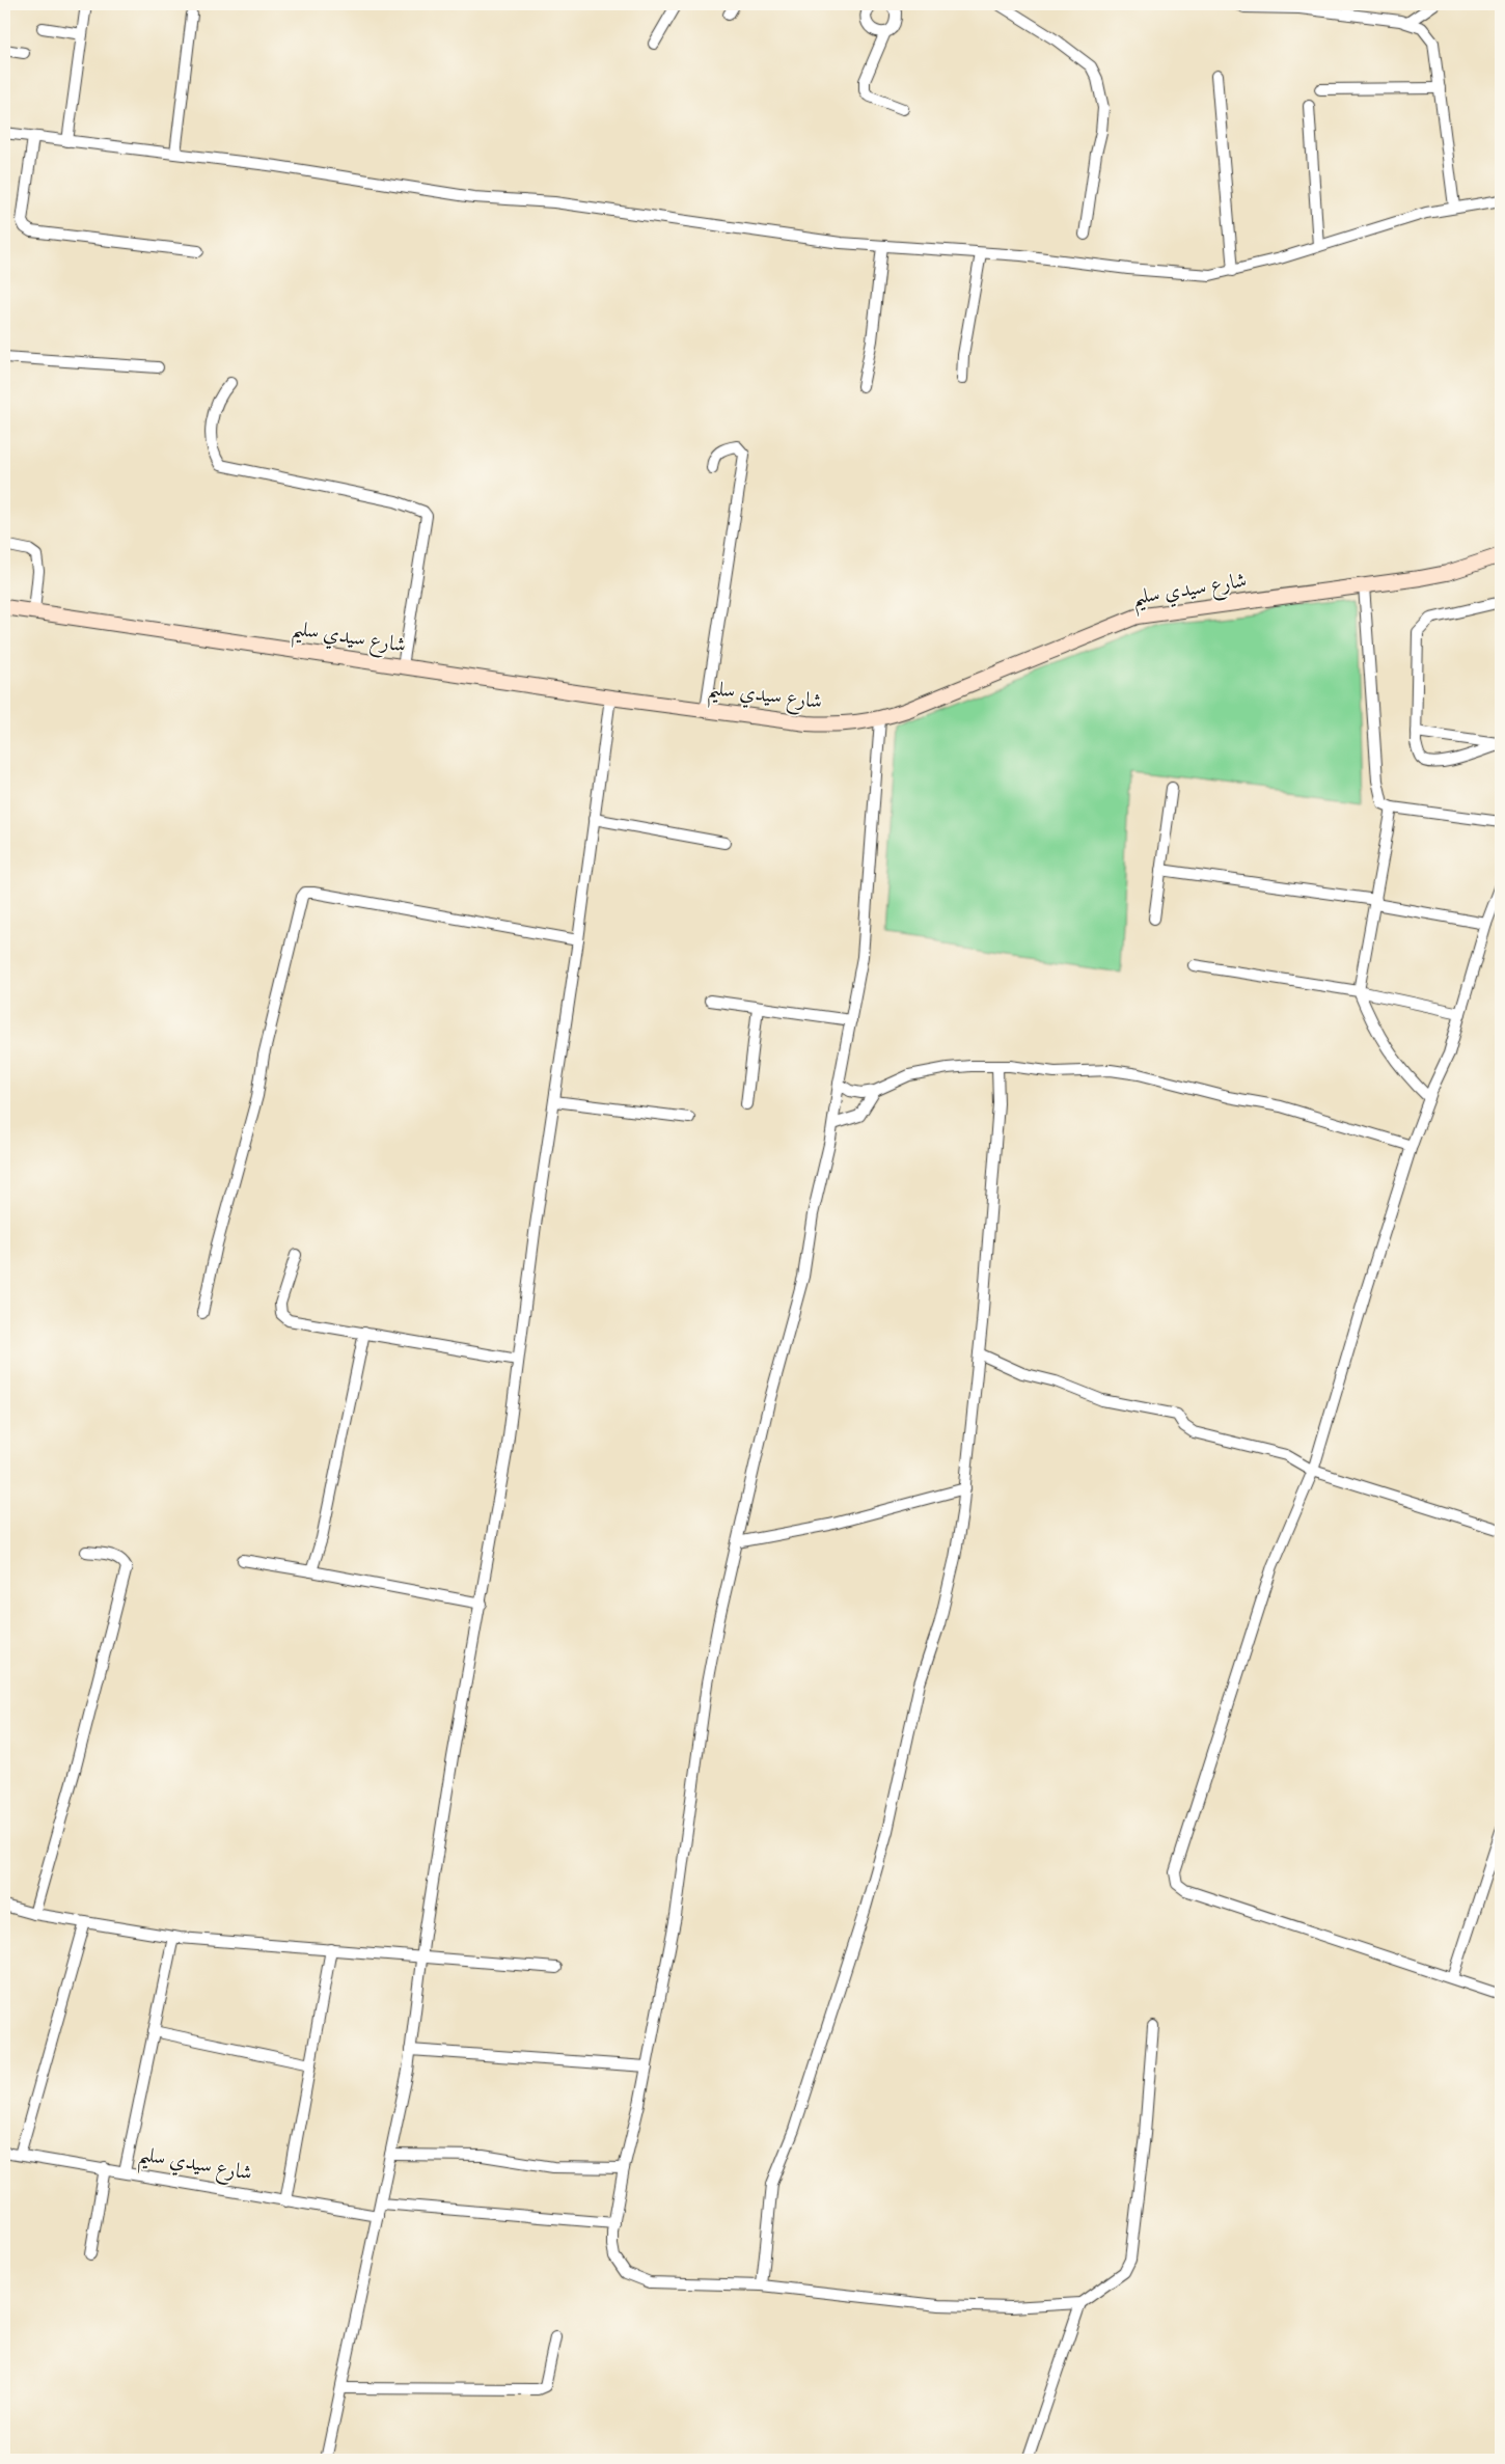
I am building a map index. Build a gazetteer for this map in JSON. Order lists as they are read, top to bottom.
{
  "streets": {
    "main road": ["شارع سيدي سليم"]
  }
}
